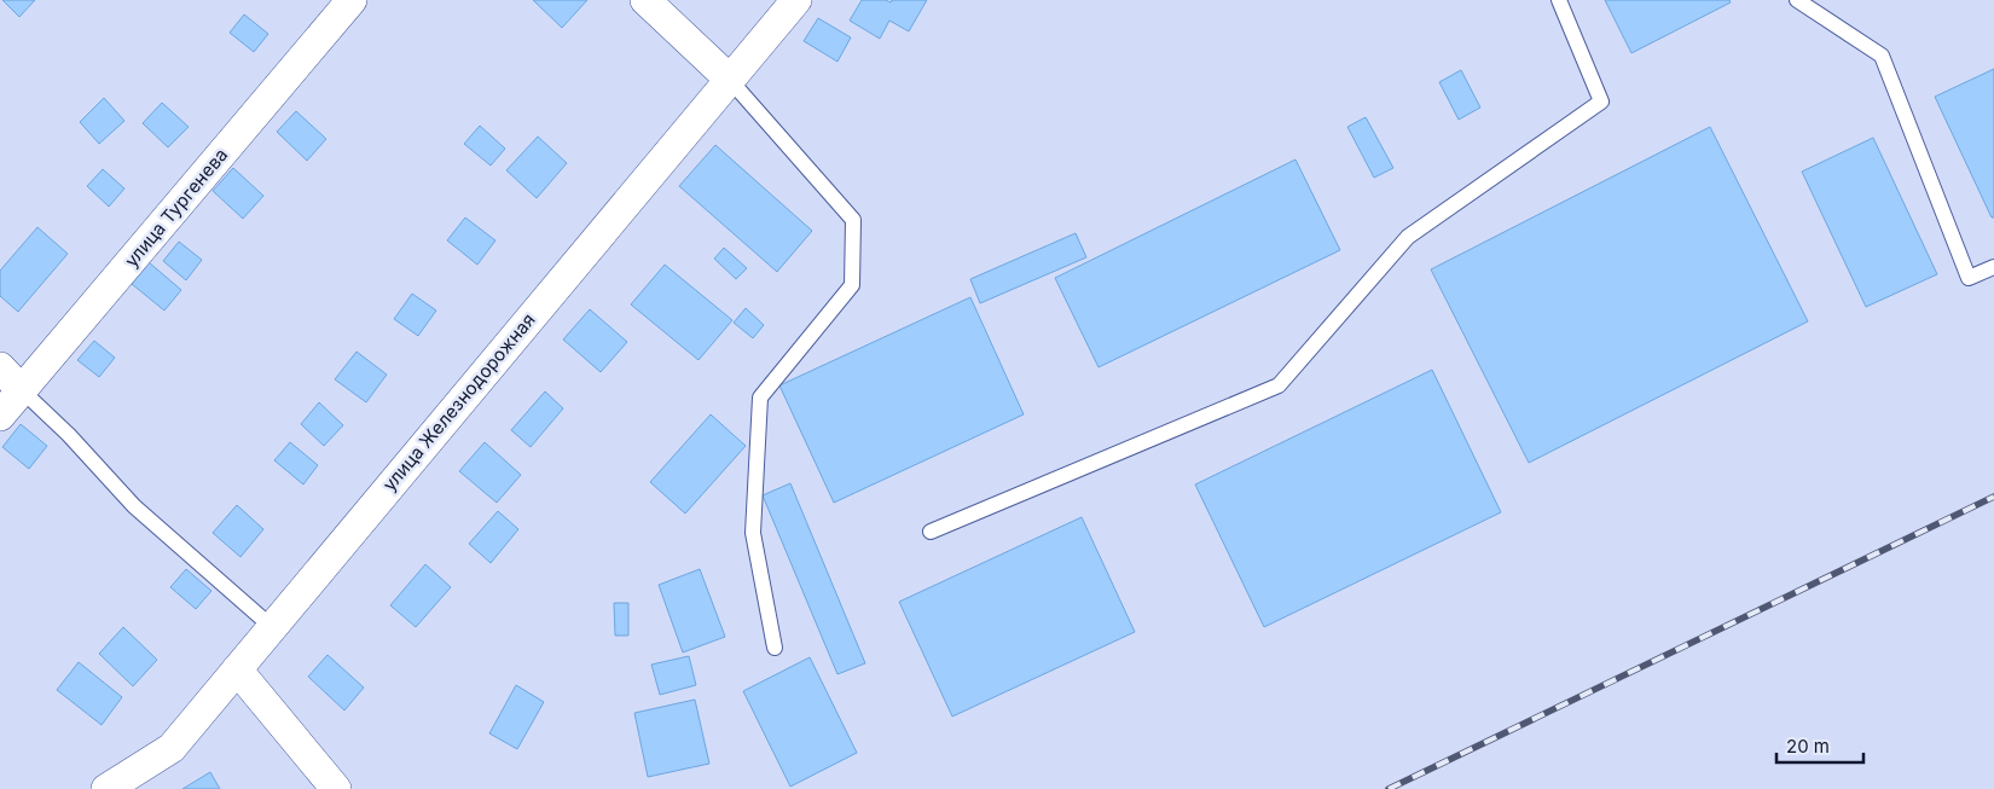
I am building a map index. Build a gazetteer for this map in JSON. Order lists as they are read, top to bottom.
{
  "streets": {
    "street": ["улица Тургенева", "улица Железнодорожная"]
  },
  "scale_bar": "20 m"
}
